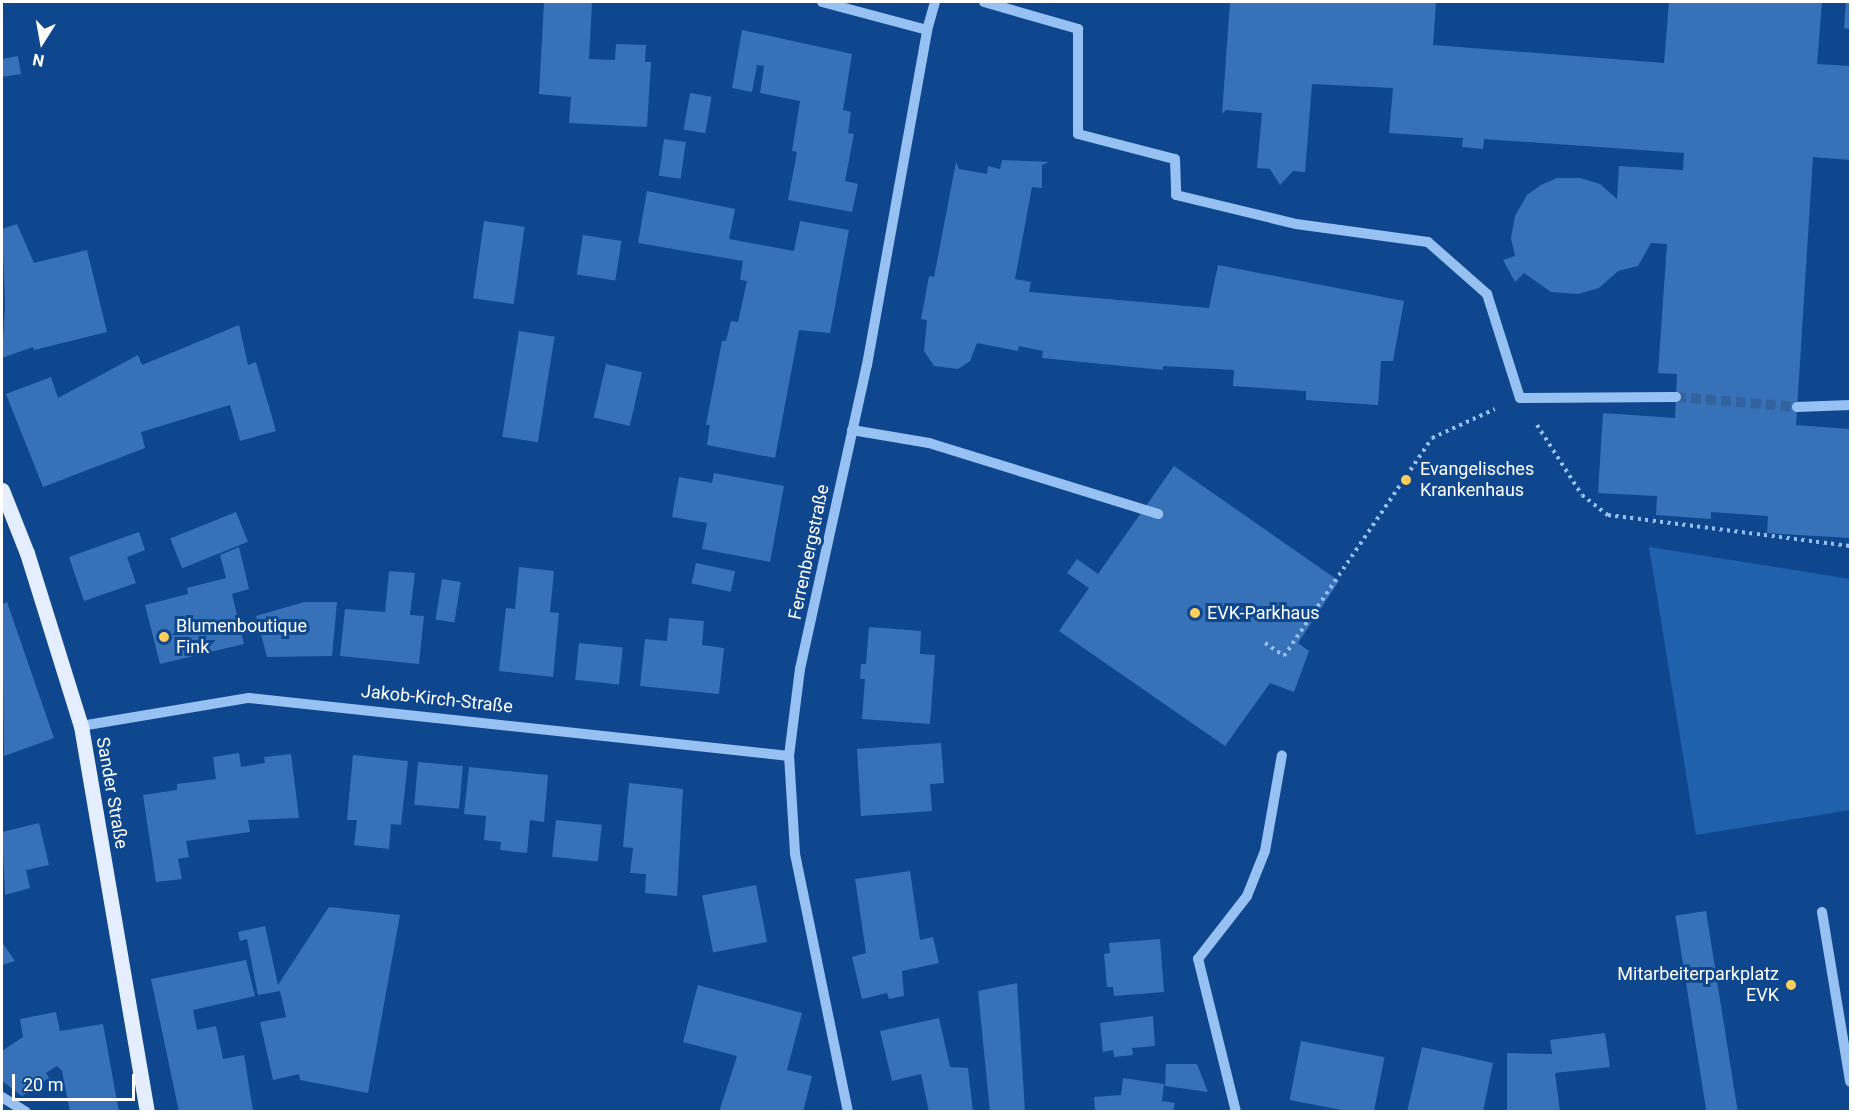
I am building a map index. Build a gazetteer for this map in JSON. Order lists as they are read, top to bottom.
{
  "streets": {
    "main road": ["Sander Straße"],
    "street": ["Ferrenbergstraße", "Jakob-Kirch-Straße"]
  },
  "crossings": [
    ["Ferrenbergstraße", "Jakob-Kirch-Straße"],
    ["Jakob-Kirch-Straße", "Sander Straße"]
  ],
  "places": [
    "Evangelisches Krankenhaus",
    "EVK-Parkhaus",
    "Blumenboutique Fink",
    "Mitarbeiterparkplatz EVK"
  ],
  "scale_bar": "20 m",
  "north": "bottom"
}
